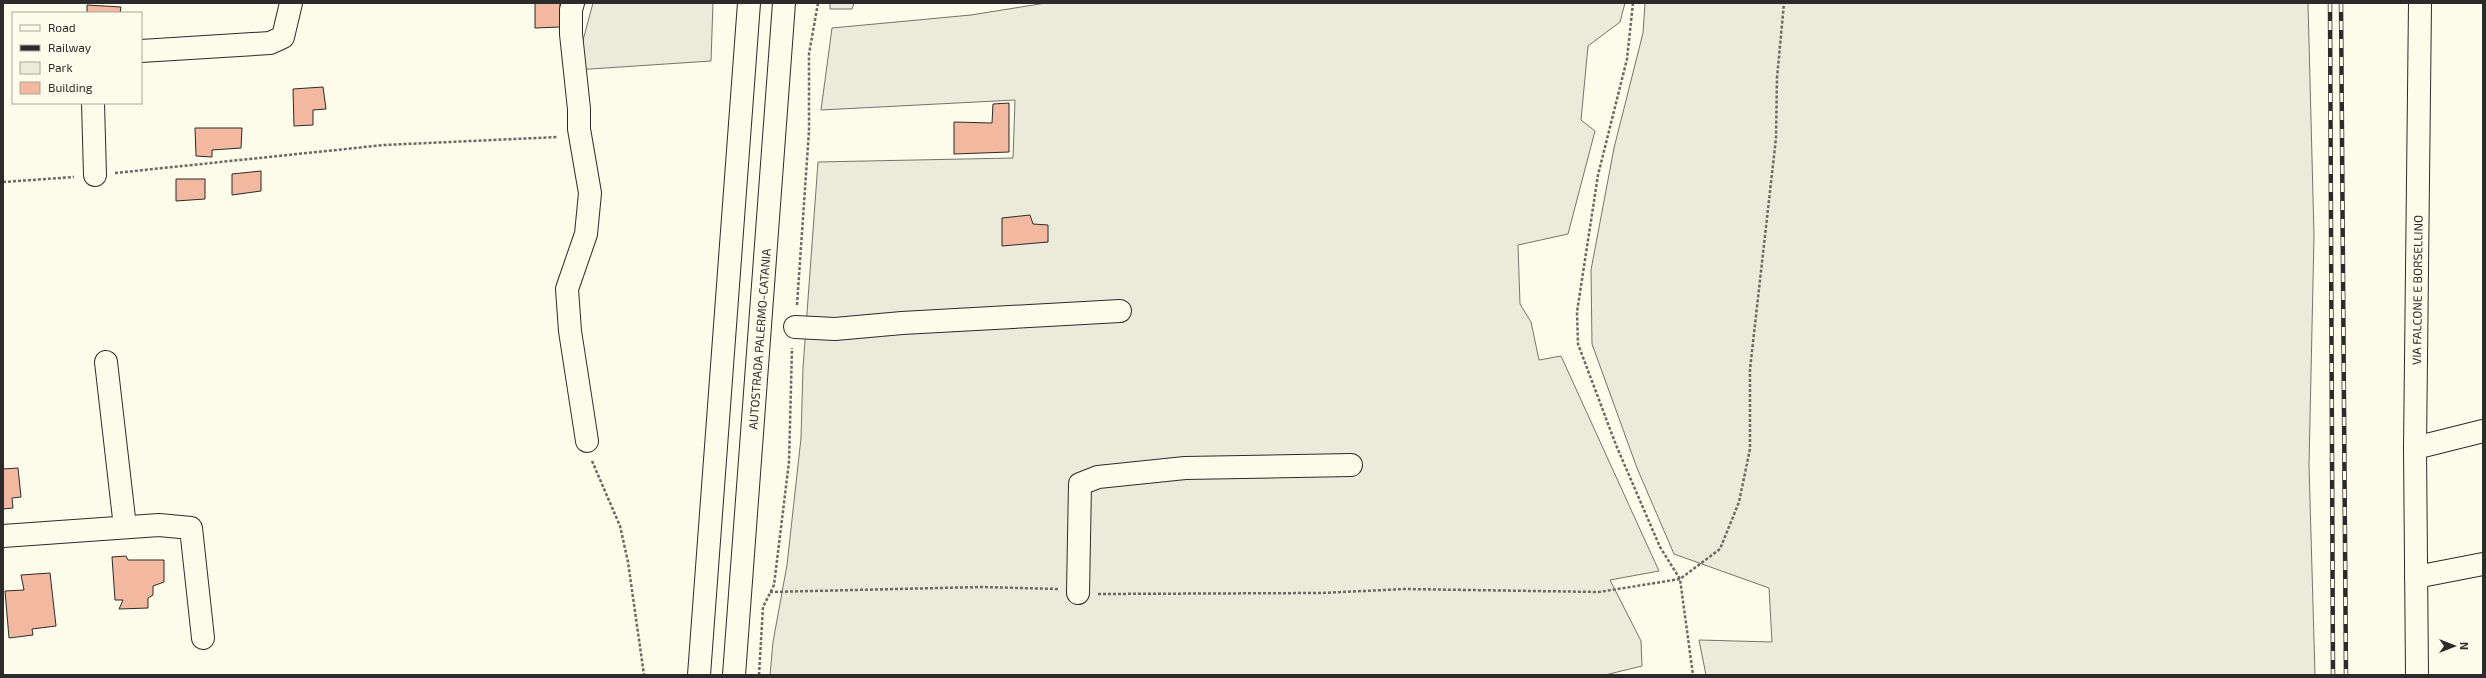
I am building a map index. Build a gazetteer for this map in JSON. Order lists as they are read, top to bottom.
{
  "streets": {
    "main road": ["VIA FALCONE E BORSELLINO", "AUTOSTRADA PALERMO-CATANIA"]
  },
  "legend": [
    "Road",
    "Railway",
    "Park",
    "Building"
  ],
  "north": "right"
}
